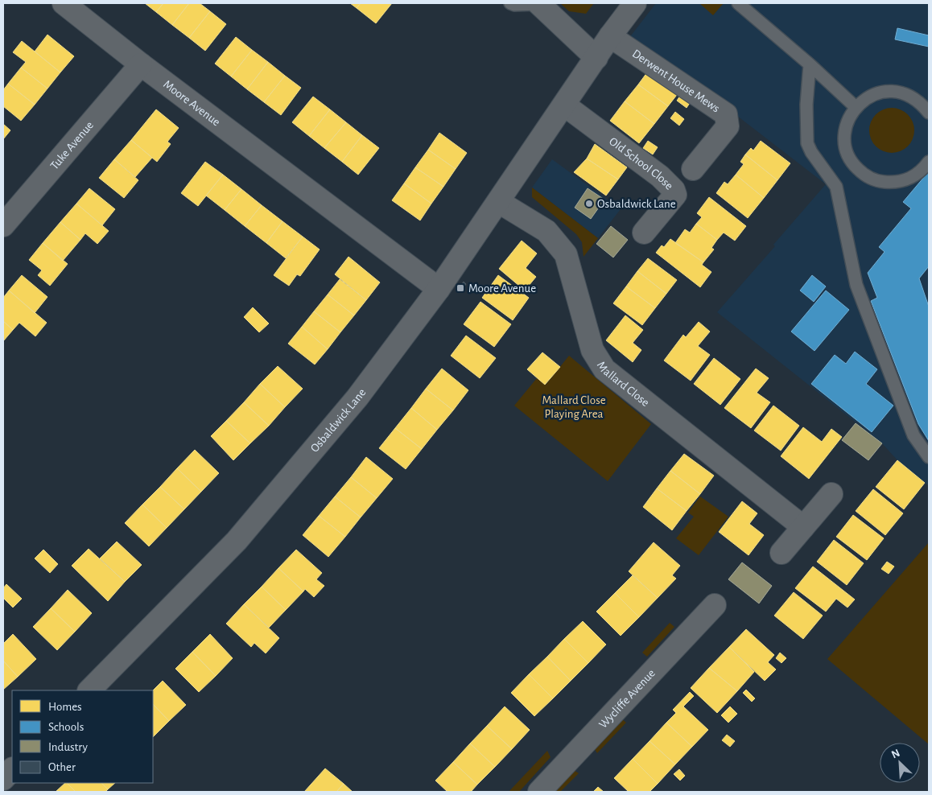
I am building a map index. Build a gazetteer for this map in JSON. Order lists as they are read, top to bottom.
{
  "streets": {
    "street": [
      "Derwent House Mews",
      "Moore Avenue",
      "Tuke Avenue",
      "Old School Close",
      "Mallard Close",
      "Osbaldwick Lane",
      "Wycliffe Avenue"
    ]
  },
  "crossings": [
    ["Derwent House Mews", "Osbaldwick Lane"],
    ["Moore Avenue", "Tuke Avenue"],
    ["Moore Avenue", "Osbaldwick Lane"],
    ["Old School Close", "Osbaldwick Lane"],
    ["Mallard Close", "Osbaldwick Lane"]
  ],
  "parks": ["Mallard Close Playing Area"],
  "places": {
    "other": ["Osbaldwick Lane"],
    "transit": ["Moore Avenue"]
  },
  "legend": [
    "Homes",
    "Schools",
    "Industry",
    "Other"
  ],
  "north": "top left"
}
